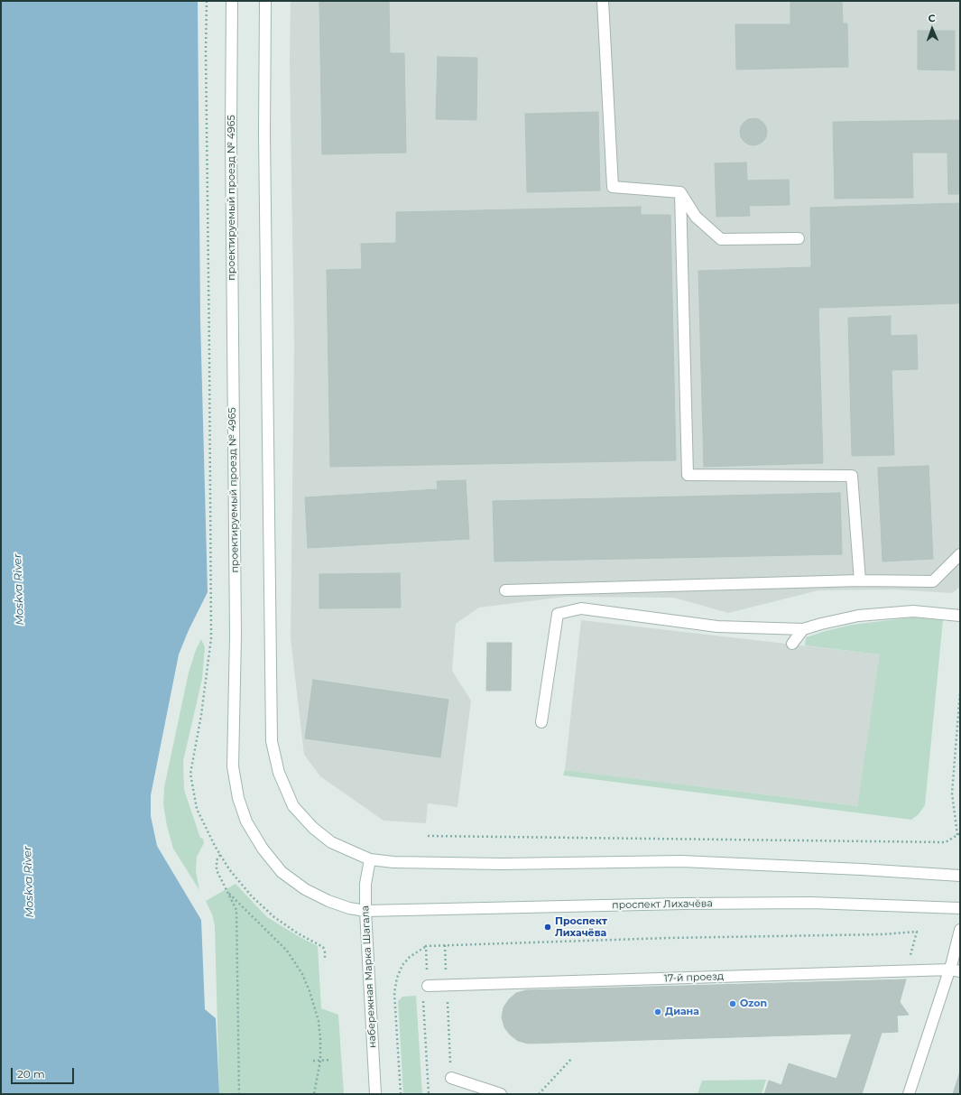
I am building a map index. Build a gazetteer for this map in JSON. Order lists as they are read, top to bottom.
{
  "streets": {
    "main road": [
      "проектируемый проезд № 4965",
      "проспект Лихачёва",
      "набережная Марка Шагала",
      "17-й проезд"
    ]
  },
  "crossings": [
    ["проектируемый проезд № 4965", "проспект Лихачёва"],
    ["проектируемый проезд № 4965", "набережная Марка Шагала"],
    ["проспект Лихачёва", "набережная Марка Шагала"]
  ],
  "water": ["Moskva River"],
  "places": ["Проспект Лихачёва", "Ozon", "Диана"],
  "scale_bar": "20 m",
  "north": "top"
}
